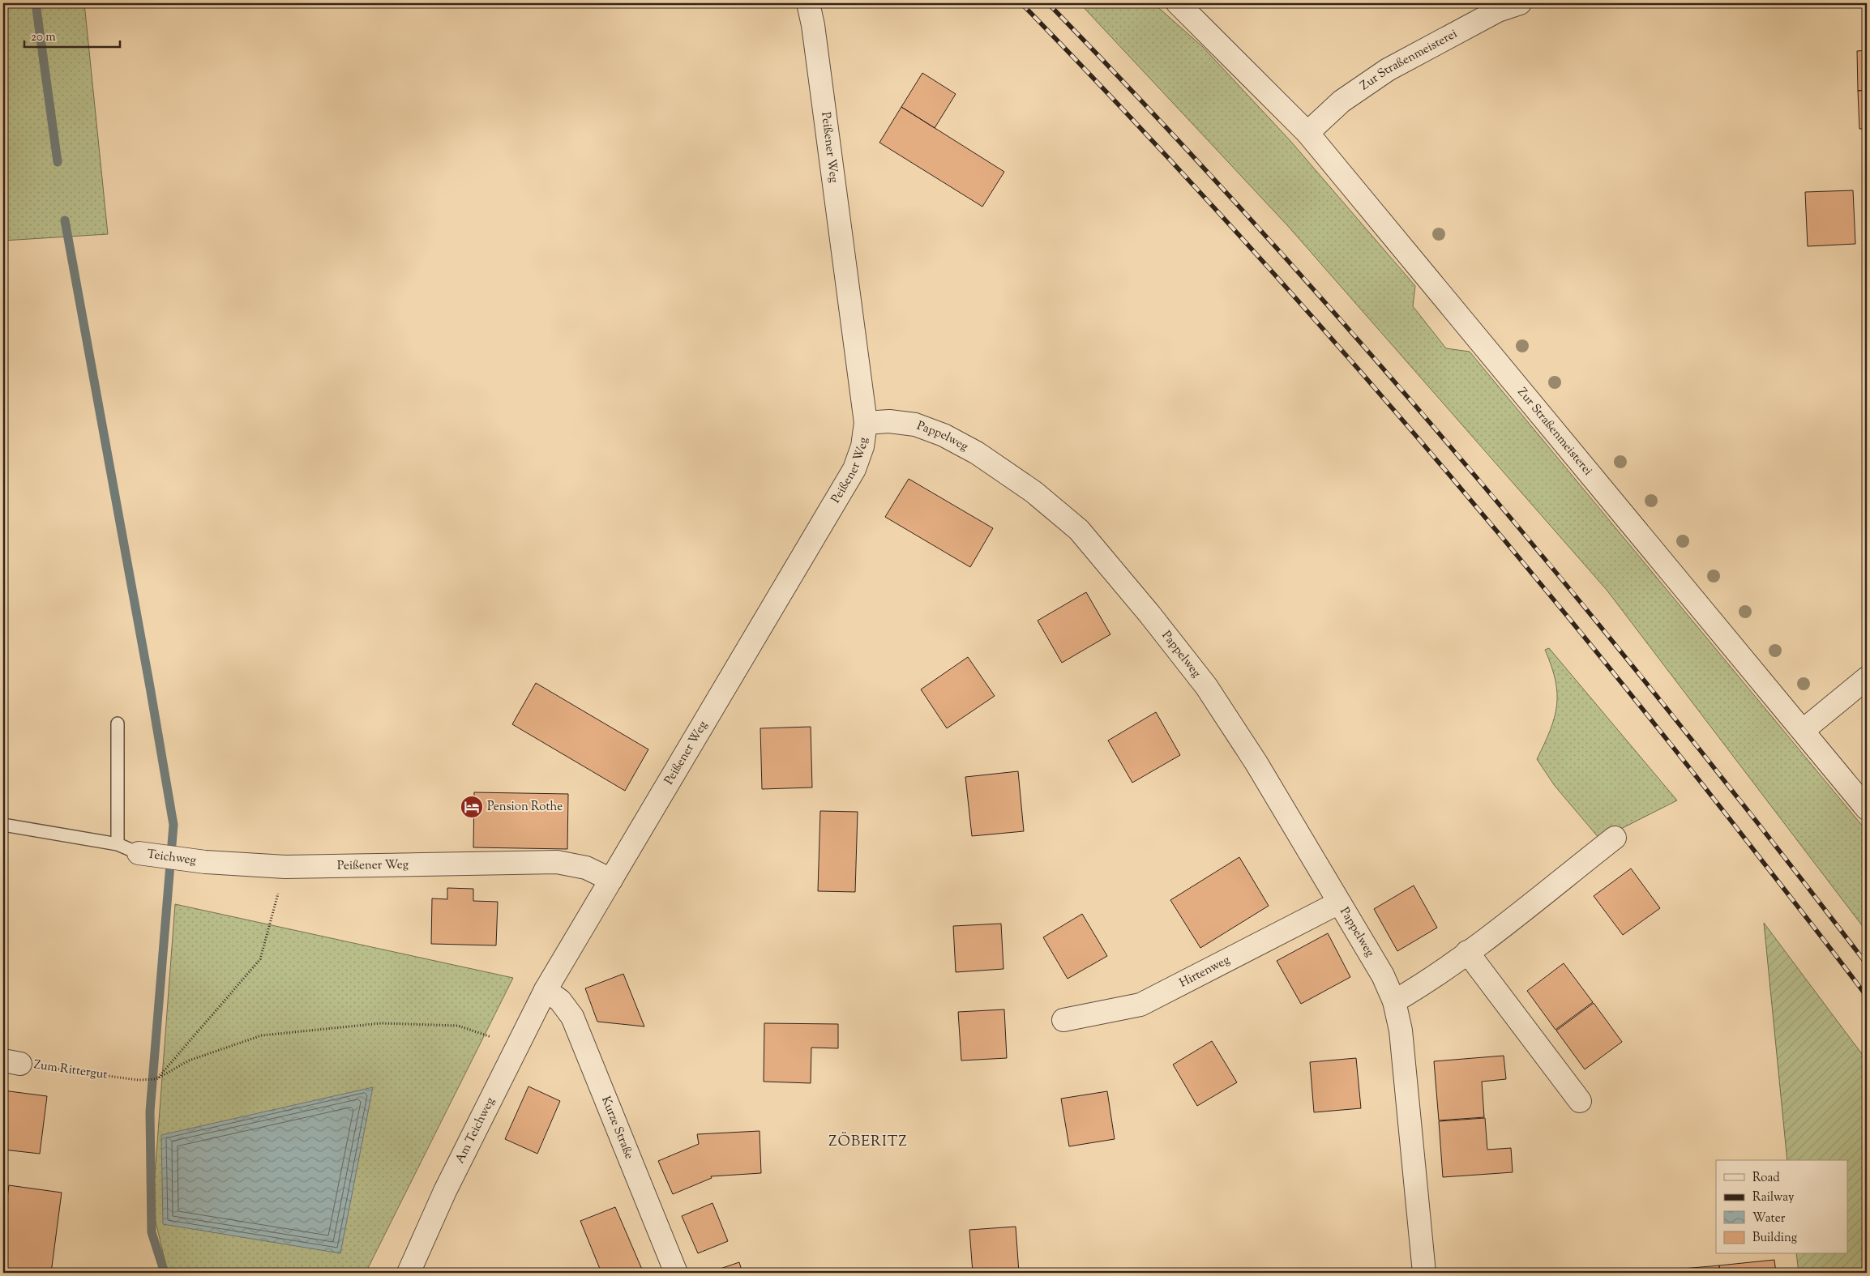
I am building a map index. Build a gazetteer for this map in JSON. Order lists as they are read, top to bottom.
{
  "streets": {
    "street": [
      "Zur Straßenmeisterei",
      "Peißener Weg",
      "Pappelweg",
      "Teichweg",
      "Hirtenweg",
      "Kurze Straße",
      "Am Teichweg"
    ],
    "path": ["Zum Rittergut"]
  },
  "crossings": [
    ["Peißener Weg", "Pappelweg"],
    ["Peißener Weg", "Teichweg"],
    ["Peißener Weg", "Kurze Straße"],
    ["Peißener Weg", "Am Teichweg"],
    ["Pappelweg", "Hirtenweg"],
    ["Kurze Straße", "Am Teichweg"]
  ],
  "districts": ["ZÖBERITZ"],
  "places": {
    "hotel": ["Pension Rothe"]
  },
  "legend": [
    "Road",
    "Railway",
    "Water",
    "Building"
  ],
  "scale_bar": "20 m"
}
